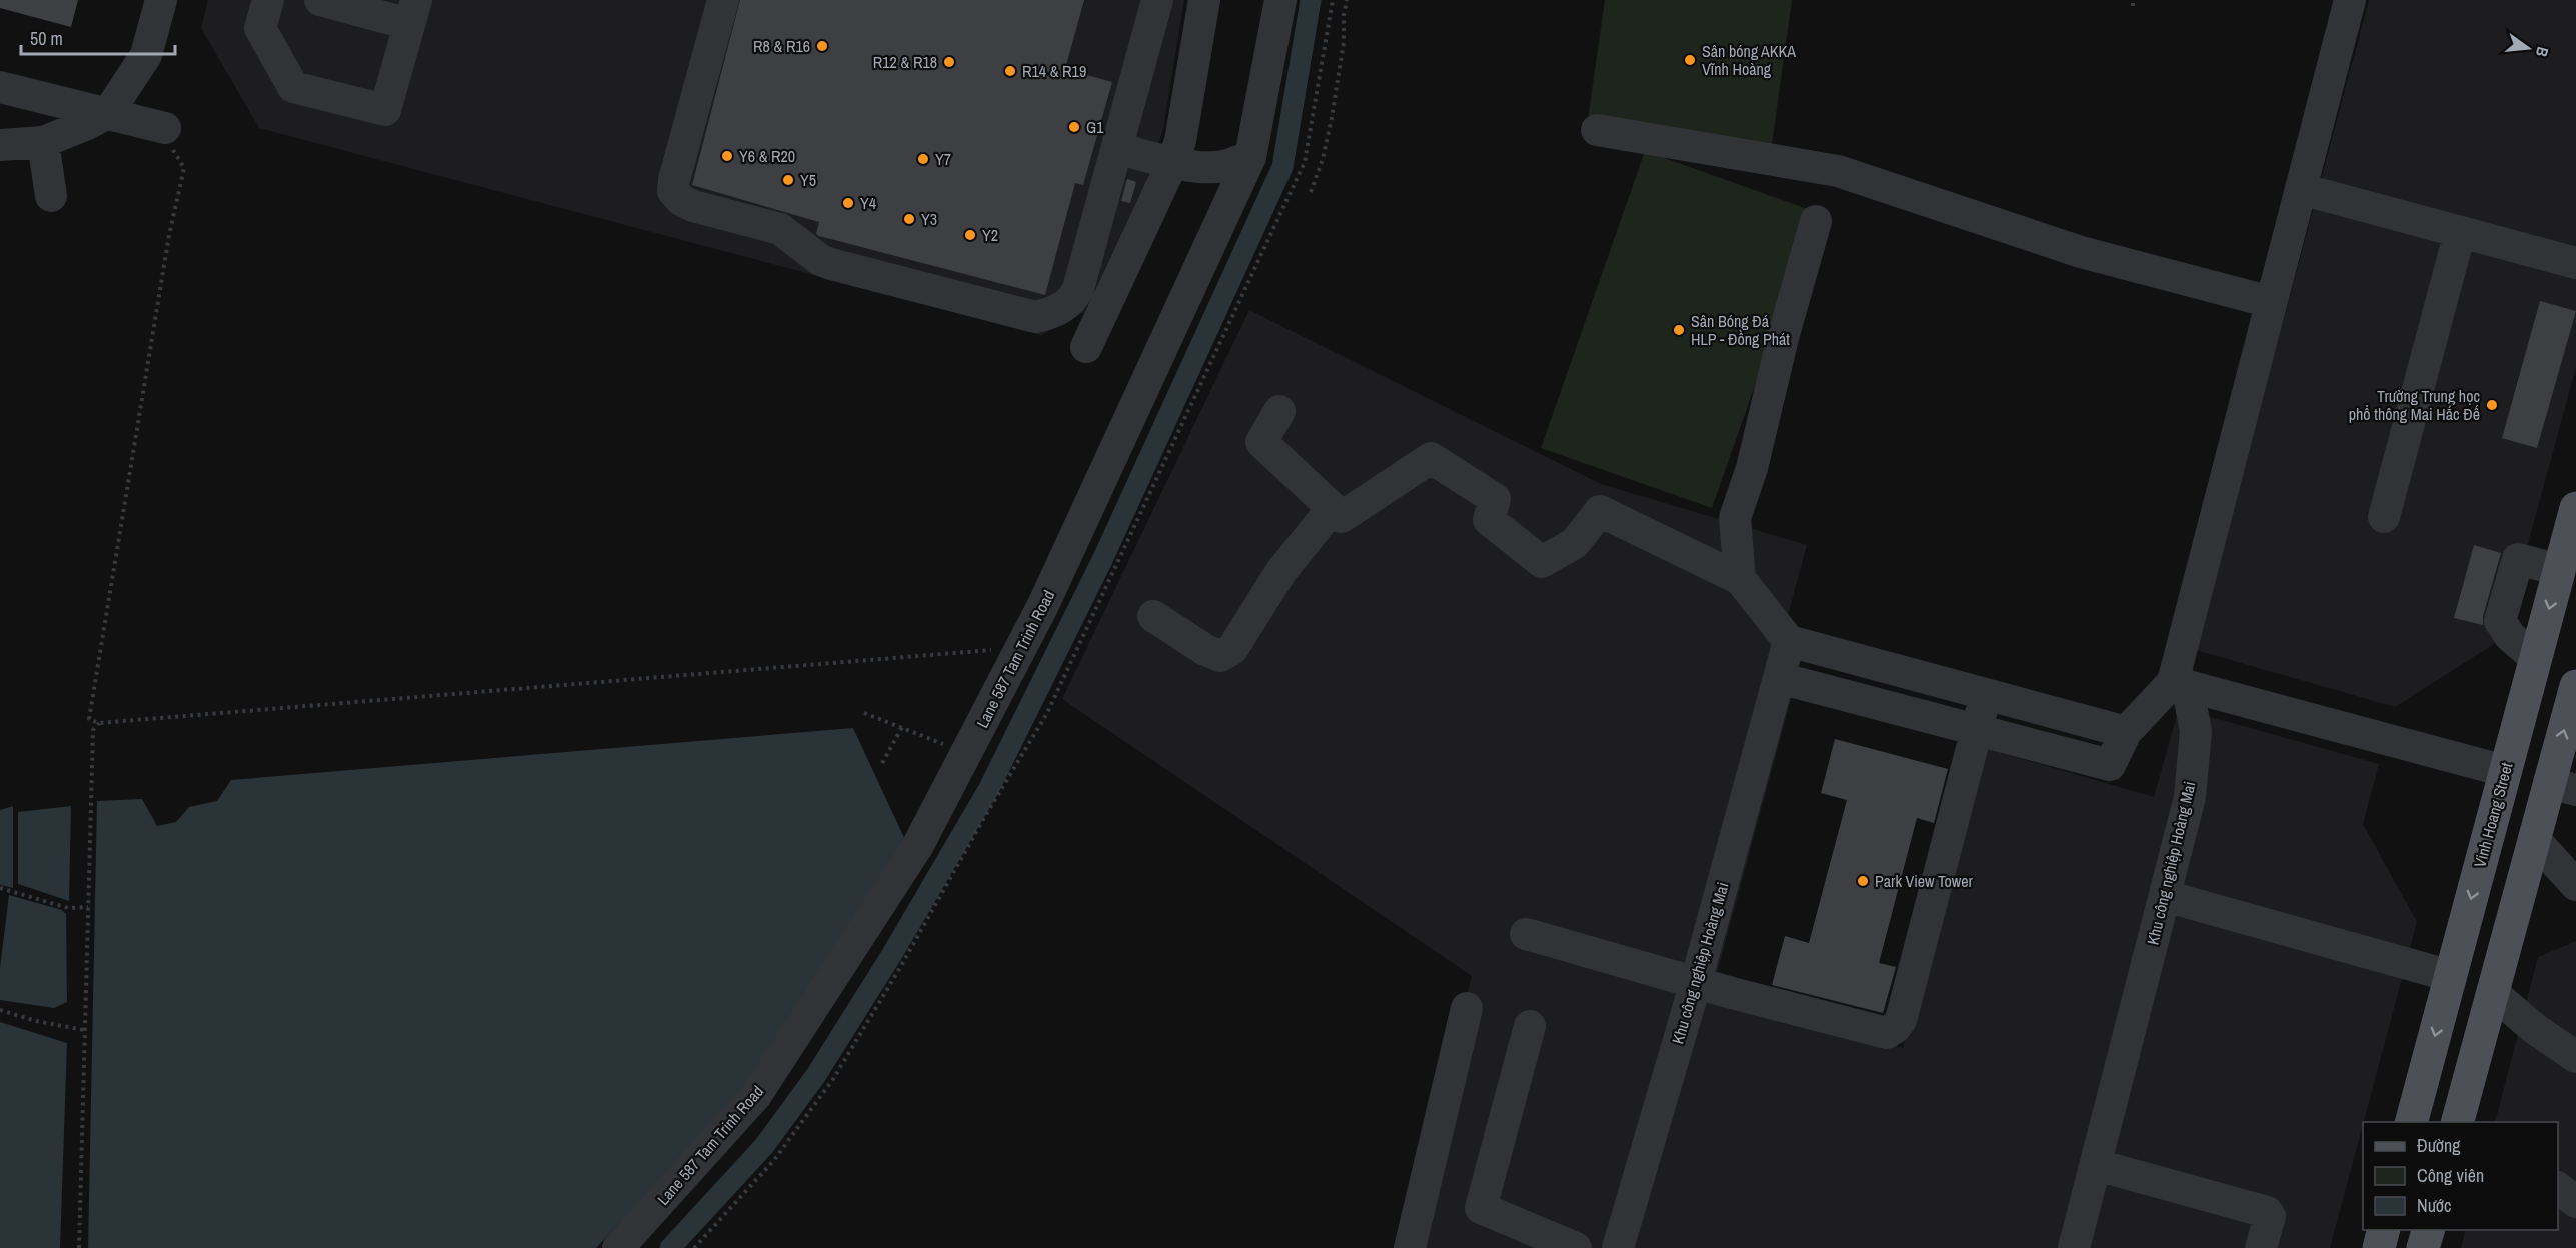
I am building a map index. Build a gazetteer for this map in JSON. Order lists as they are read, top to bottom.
{
  "streets": {
    "main road": ["Vinh Hoang Street"],
    "street": ["Lane 587 Tam Trinh Road", "Khu công nghiệp Hoàng Mai"]
  },
  "places": [
    "R8 & R16",
    "Sân bóng AKKA Vĩnh Hoàng",
    "R12 & R18",
    "R14 & R19",
    "G1",
    "Y6 & R20",
    "Y7",
    "Y5",
    "Y4",
    "Y3",
    "Y2",
    "Sân Bóng Đá HLP - Đồng Phát",
    "Trường Trung học phổ thông Mai Hắc Đế",
    "Park View Tower"
  ],
  "legend": ["Đường", "Công viên", "Nước"],
  "scale_bar": "50 m",
  "north": "right"
}
